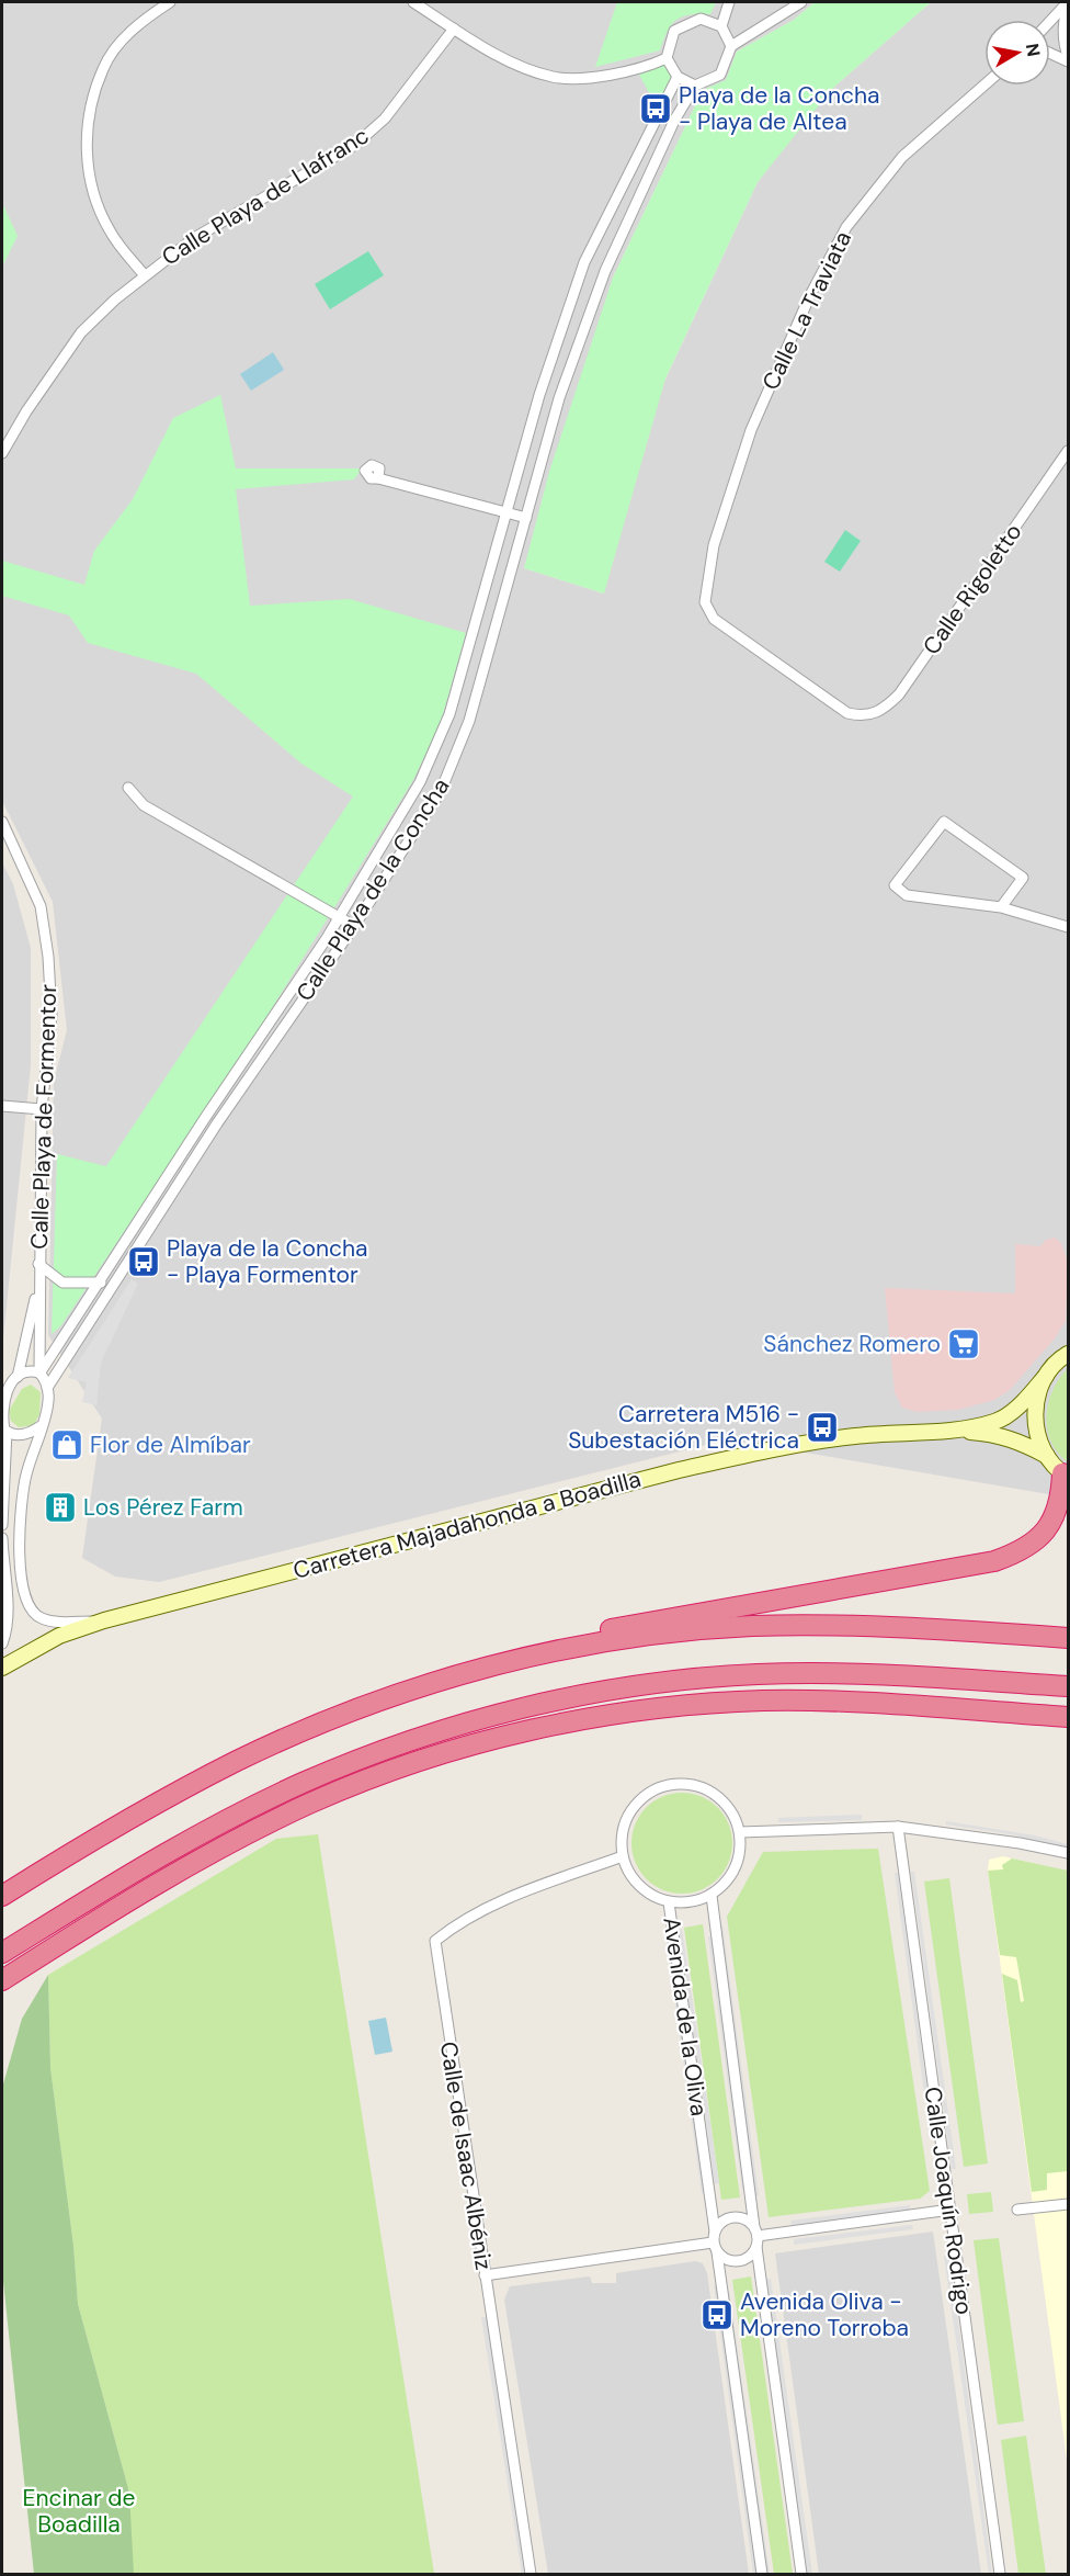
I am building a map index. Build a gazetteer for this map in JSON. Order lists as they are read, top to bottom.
{
  "streets": {
    "street": [
      "Calle Playa de Llafranc",
      "Calle La Traviata",
      "Calle Rigoletto",
      "Calle Playa de la Concha",
      "Calle Playa de Formentor",
      "Carretera Majadahonda a Boadilla",
      "Avenida de la Oliva",
      "Calle de Isaac Albéniz",
      "Calle Joaquín Rodrigo"
    ]
  },
  "crossings": [
    ["Calle La Traviata", "Calle Rigoletto"],
    ["Calle Playa de la Concha", "Calle Playa de Formentor"],
    ["Avenida de la Oliva", "Calle de Isaac Albéniz"]
  ],
  "parks": ["Encinar de Boadilla"],
  "places": {
    "bus stop": [
      "Playa de la Concha - Playa de Altea",
      "Playa de la Concha - Playa Formentor",
      "Carretera M516 - Subestación Eléctrica",
      "Avenida Oliva - Moreno Torroba"
    ],
    "supermarket": ["Sánchez Romero"],
    "shop": ["Flor de Almíbar"],
    "building": ["Los Pérez Farm"]
  },
  "north": "right"
}
